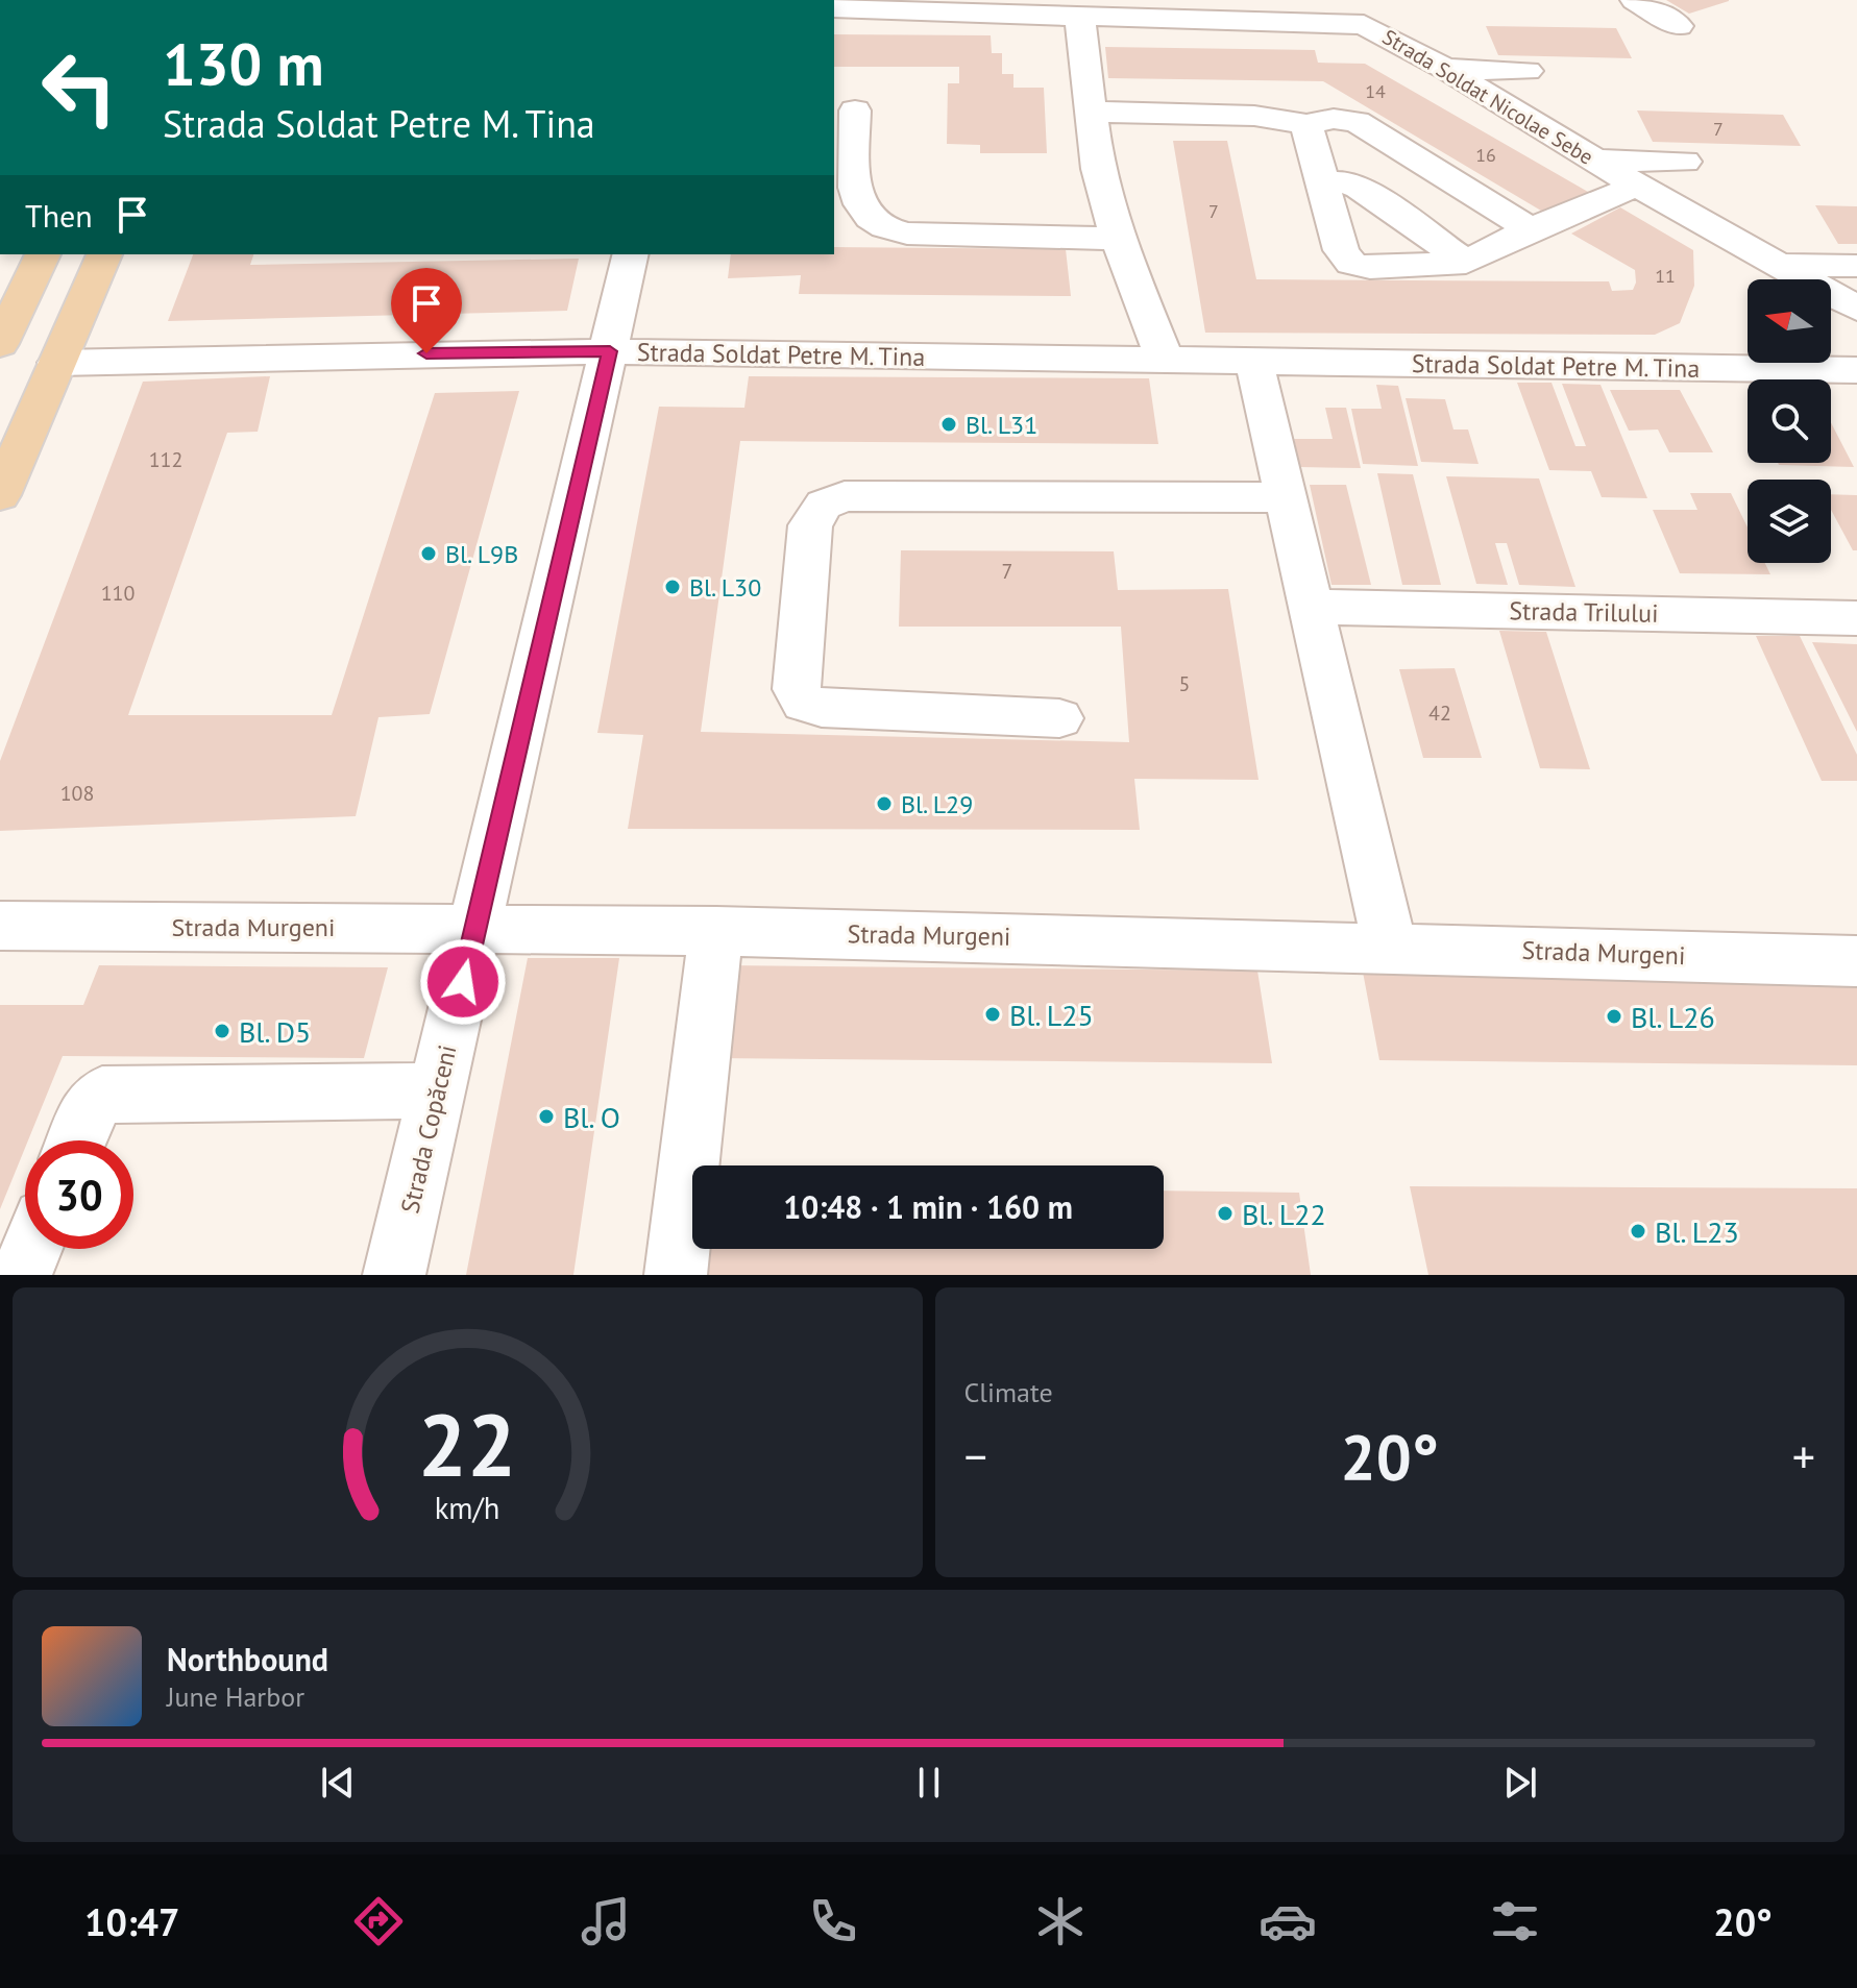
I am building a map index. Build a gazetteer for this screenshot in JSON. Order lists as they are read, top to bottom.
{
  "streets": {
    "street": [
      "Strada Soldat Nicolae Sebe",
      "Strada Soldat Petre M. Tina",
      "Strada Trilului",
      "Strada Murgeni",
      "Strada Copăceni"
    ]
  },
  "crossings": [
    ["Strada Soldat Petre M. Tina", "Strada Copăceni"],
    ["Strada Murgeni", "Strada Copăceni"]
  ],
  "places": [
    "Bl. L31",
    "Bl. L9B",
    "Bl. L30",
    "Bl. L29",
    "Bl. L25",
    "Bl. L26",
    "Bl. D5",
    "Bl. O",
    "Bl. L22",
    "Bl. L23"
  ],
  "house_numbers": [
    "14",
    "7",
    "16",
    "7",
    "11",
    "112",
    "7",
    "110",
    "5",
    "42",
    "108"
  ],
  "north": "left",
  "page": {
    "turn": ["130 m", "Strada Soldat Petre M. Tina"],
    "then": "Then",
    "limit": "30",
    "trip": "10:48 · 1 min · 160 m",
    "tile": "Climate",
    "heat": ["−", "20°", "+"],
    "song": ["Northbound", "June Harbor"],
    "tabs": ["10:47", "20°"],
    "gauge": ["22", "km/h"]
  }
}
